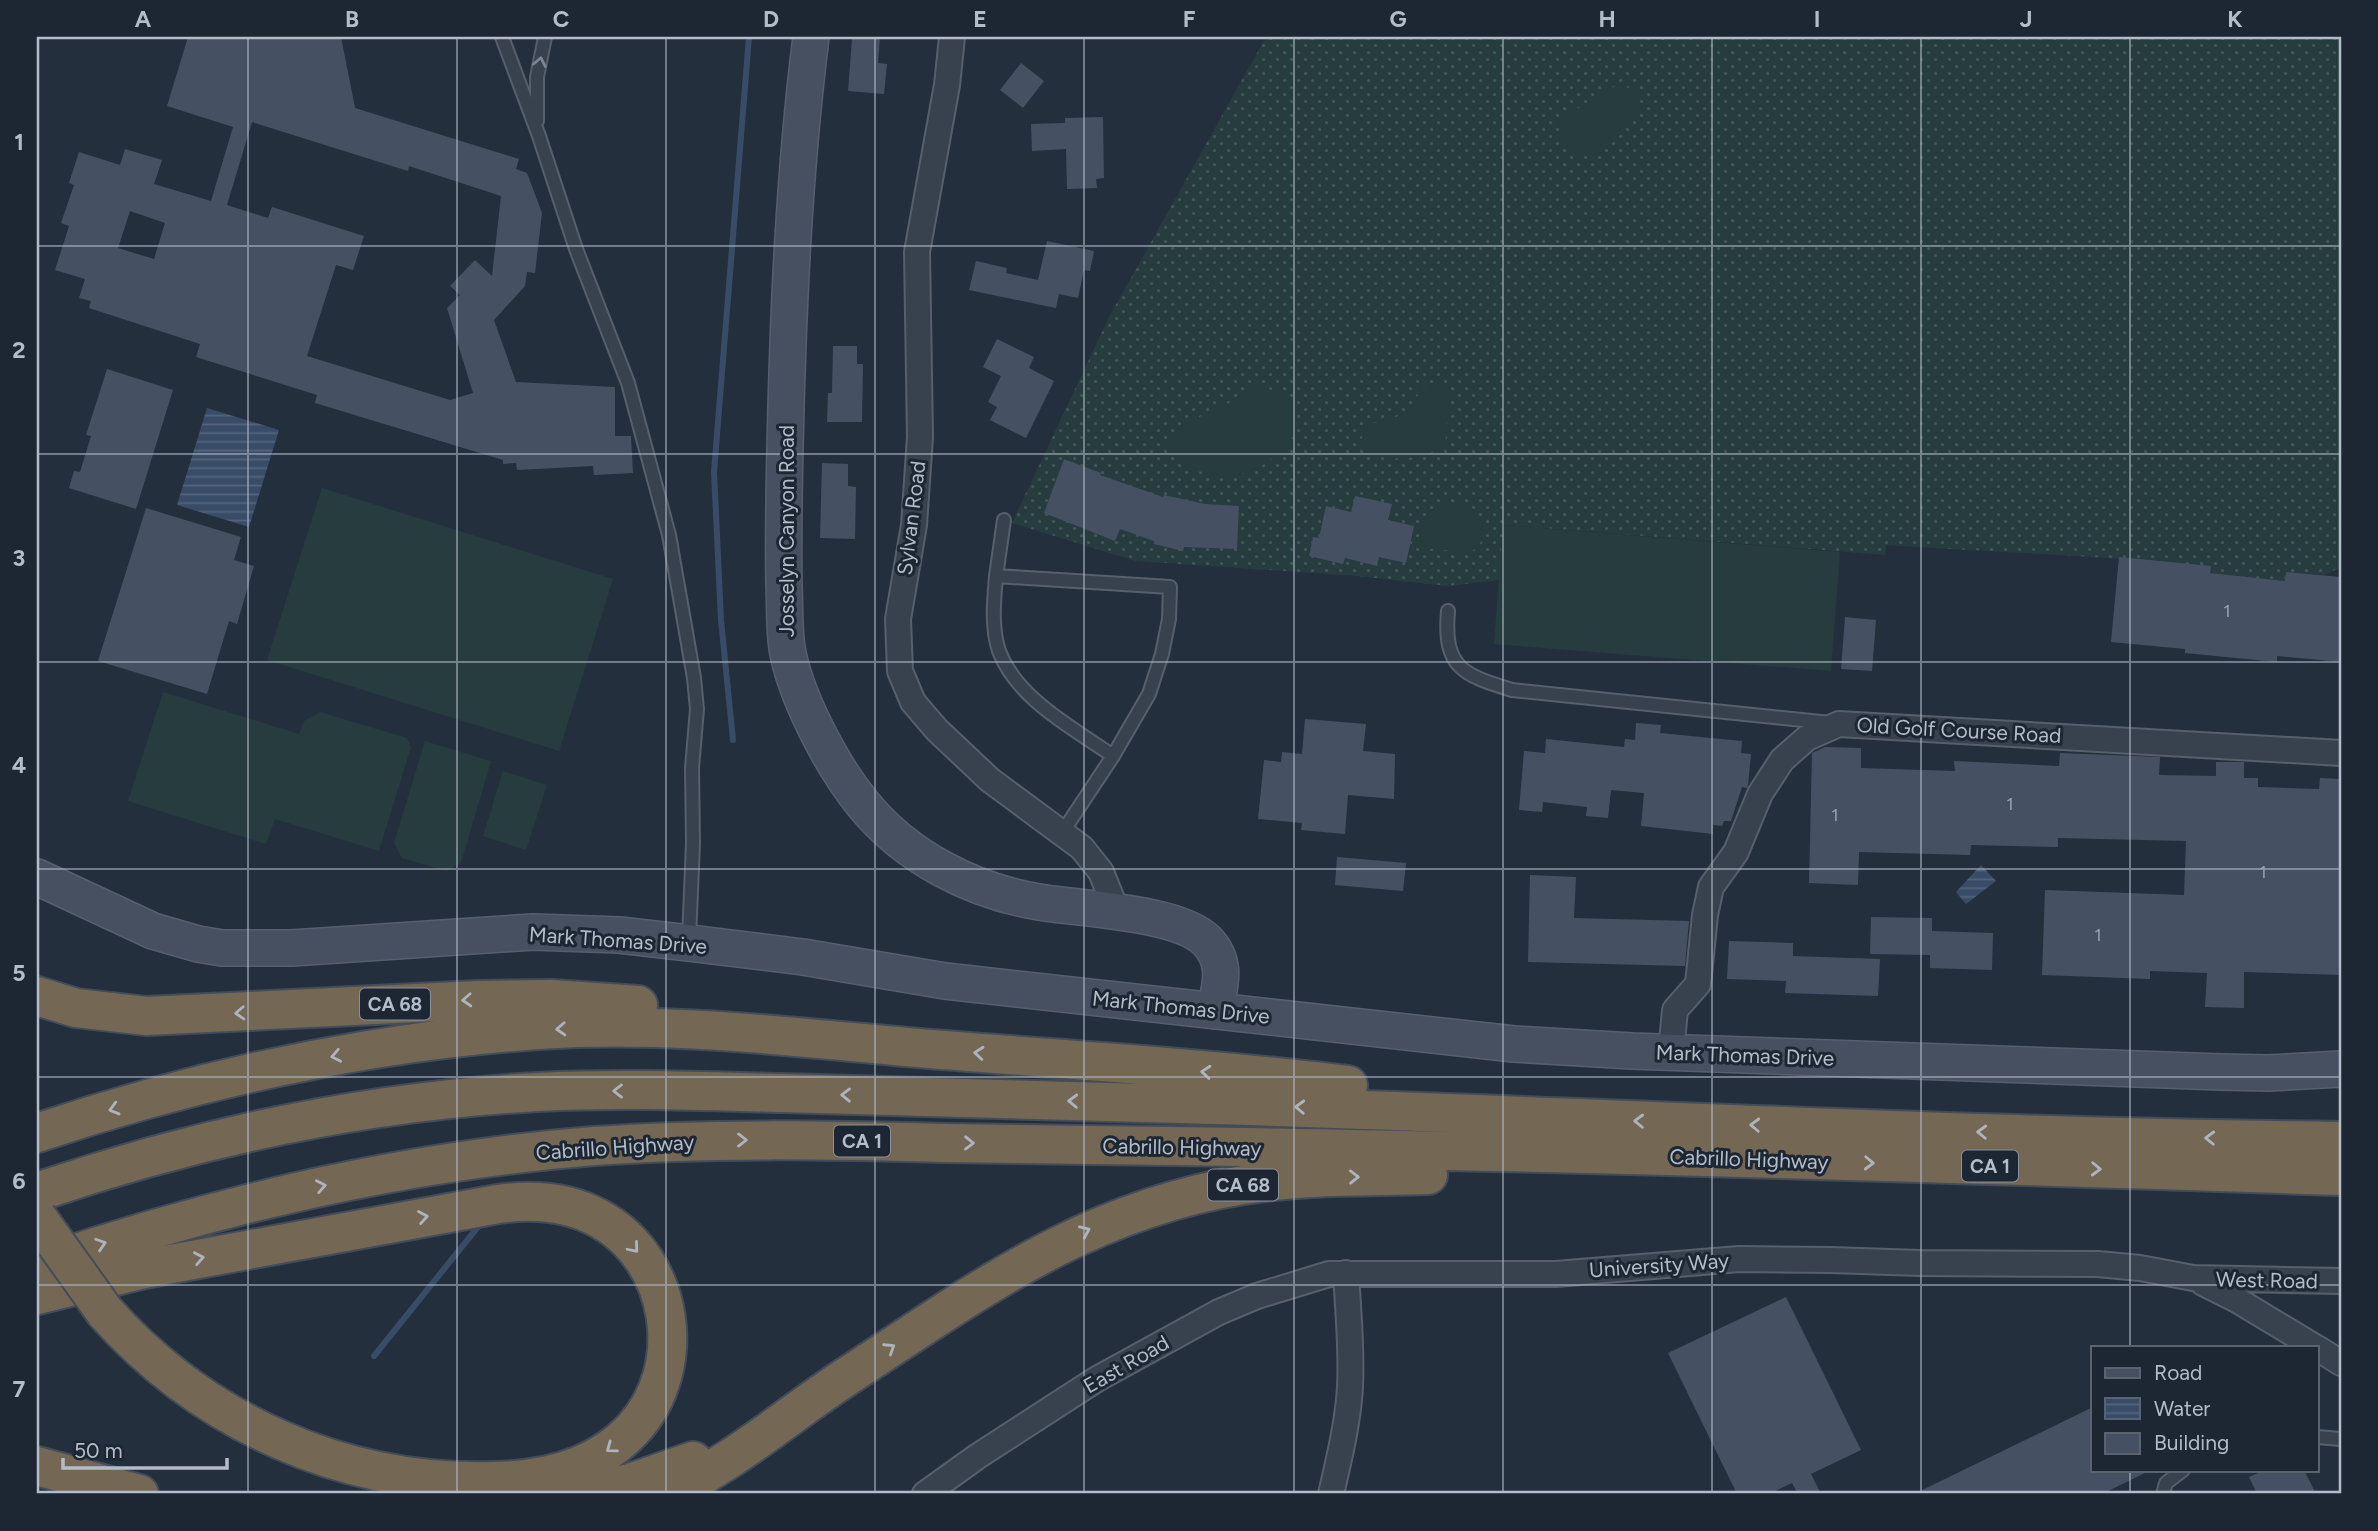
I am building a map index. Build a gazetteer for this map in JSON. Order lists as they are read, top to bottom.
{
  "streets": {
    "highway": ["CA 68", "CA 1", "Cabrillo Highway"],
    "street": [
      "Sylvan Road",
      "Josselyn Canyon Road",
      "Old Golf Course Road",
      "Mark Thomas Drive",
      "University Way",
      "West Road",
      "East Road"
    ]
  },
  "crossings": [
    ["Sylvan Road", "Josselyn Canyon Road"],
    ["Josselyn Canyon Road", "Mark Thomas Drive"],
    ["Old Golf Course Road", "Mark Thomas Drive"],
    ["CA 68", "Cabrillo Highway"],
    ["University Way", "West Road"],
    ["University Way", "East Road"]
  ],
  "house_numbers": [
    "1",
    "1",
    "1",
    "1",
    "1"
  ],
  "legend": ["Road", "Water", "Building"],
  "scale_bar": "50 m",
  "grid": {
    "columns": [
      "A",
      "B",
      "C",
      "D",
      "E",
      "F",
      "G",
      "H",
      "I",
      "J",
      "K"
    ],
    "rows": [
      "1",
      "2",
      "3",
      "4",
      "5",
      "6",
      "7"
    ]
  }
}
